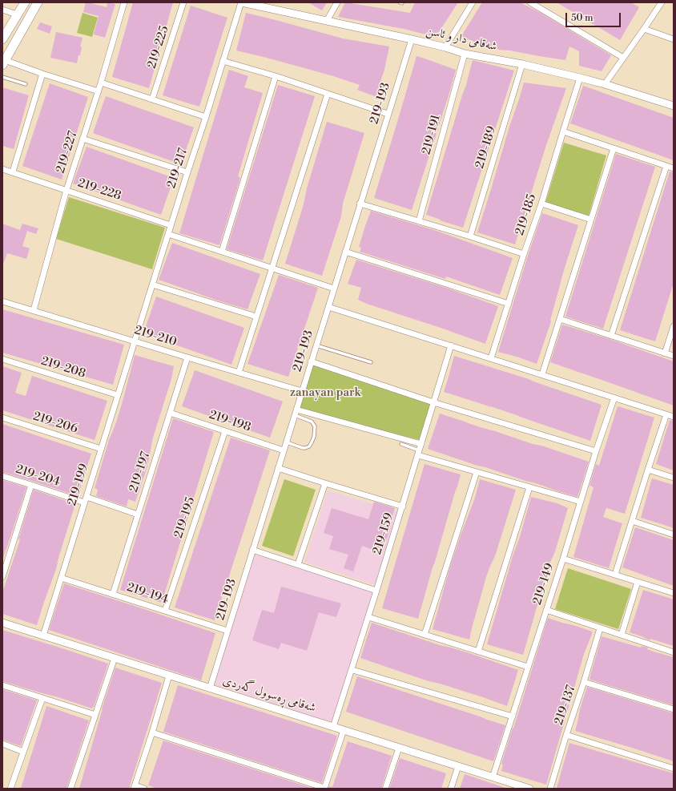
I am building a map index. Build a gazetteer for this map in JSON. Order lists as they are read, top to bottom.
{
  "streets": {
    "street": [
      "شەقامی دار و ئاسن",
      "219-225",
      "219-193",
      "219-191",
      "219-189",
      "219-227",
      "219-217",
      "219-228",
      "219-185",
      "219-210",
      "219-208",
      "219-198",
      "219-206",
      "219-197",
      "219-204",
      "219-199",
      "219-195",
      "219-159",
      "219-149",
      "219-194",
      "شەقامی ڕەسوول گەردی",
      "219-137"
    ]
  },
  "crossings": [
    ["شەقامی دار و ئاسن", "219-193"],
    ["شەقامی دار و ئاسن", "219-191"],
    ["شەقامی دار و ئاسن", "219-189"],
    ["شەقامی دار و ئاسن", "219-217"],
    ["شەقامی دار و ئاسن", "219-185"],
    ["219-193", "219-210"],
    ["219-193", "219-198"],
    ["219-193", "219-194"],
    ["219-193", "شەقامی ڕەسوول گەردی"],
    ["219-227", "219-228"],
    ["219-227", "219-210"],
    ["219-217", "219-228"],
    ["219-217", "219-210"],
    ["219-217", "219-199"],
    ["219-210", "219-197"],
    ["219-210", "219-199"],
    ["219-208", "219-199"],
    ["219-198", "219-197"],
    ["219-198", "219-195"],
    ["219-206", "219-199"],
    ["219-197", "219-204"],
    ["219-197", "219-194"],
    ["219-204", "219-199"],
    ["219-199", "219-194"],
    ["219-199", "شەقامی ڕەسوول گەردی"],
    ["219-195", "219-194"],
    ["219-159", "شەقامی ڕەسوول گەردی"],
    ["219-149", "شەقامی ڕەسوول گەردی"]
  ],
  "parks": ["zanayan park"],
  "scale_bar": "50 m"
}
